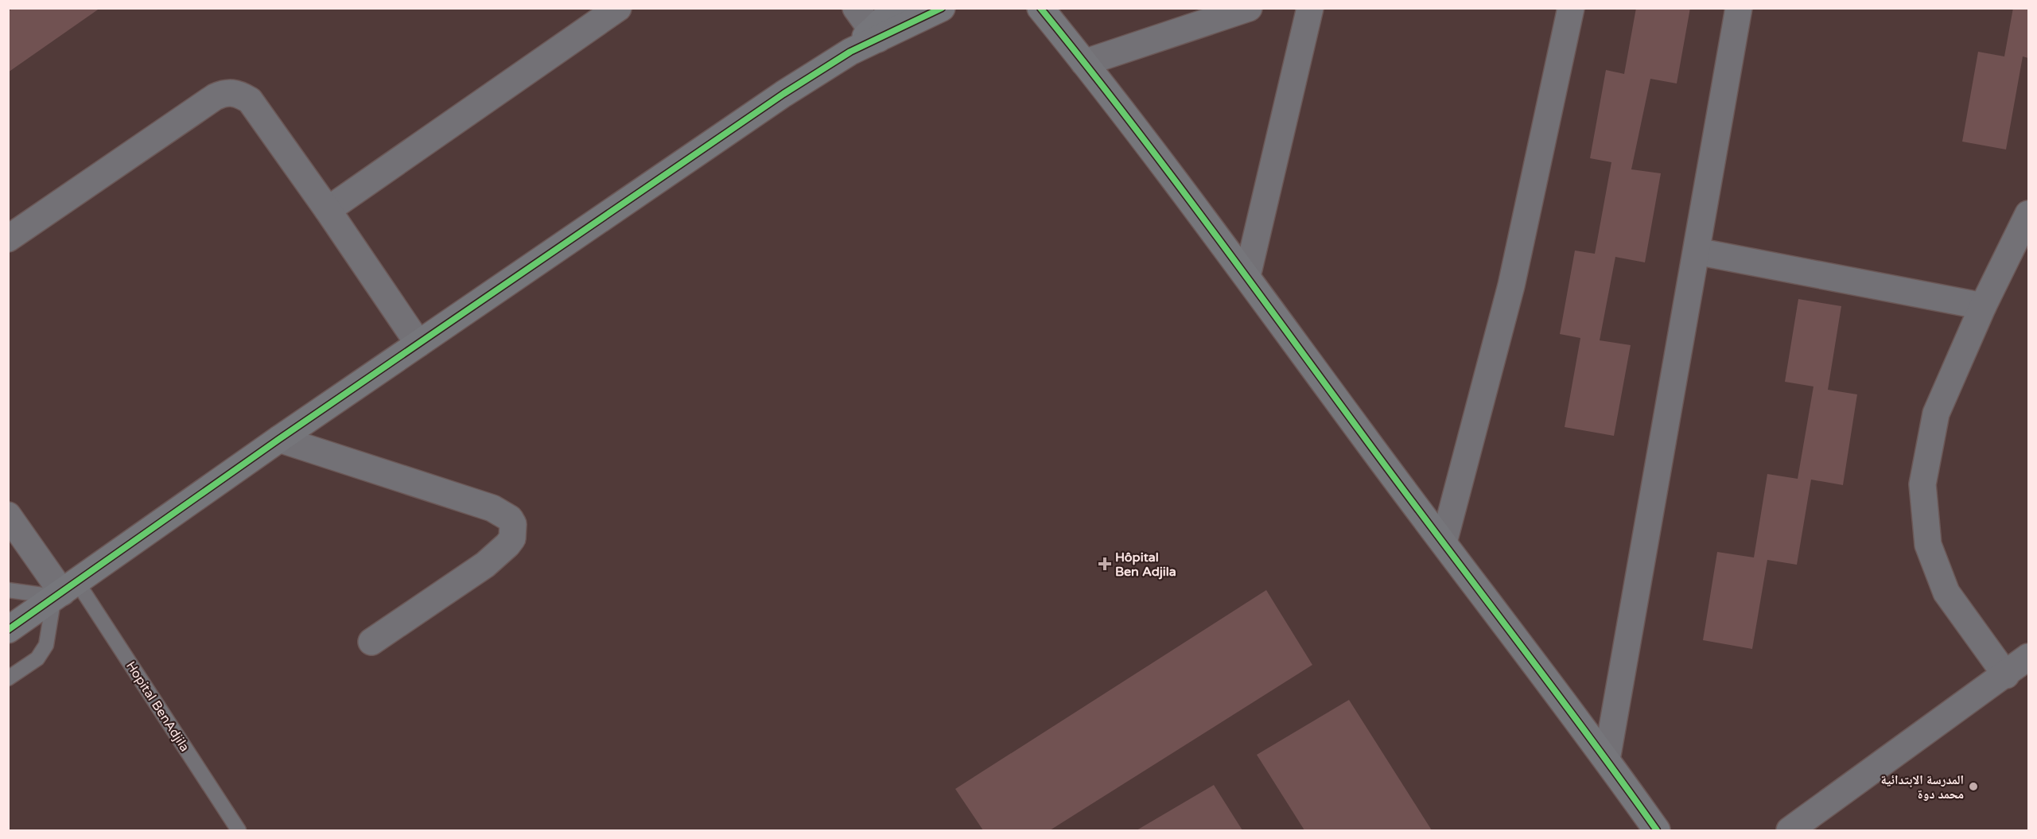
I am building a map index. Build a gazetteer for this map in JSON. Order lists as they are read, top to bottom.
{
  "streets": {
    "lane": ["Hopital BenAdjila"]
  },
  "places": {
    "health": ["Hôpital Ben Adjila"],
    "other": ["المدرسة الابتدائية محمد دوة"]
  }
}
